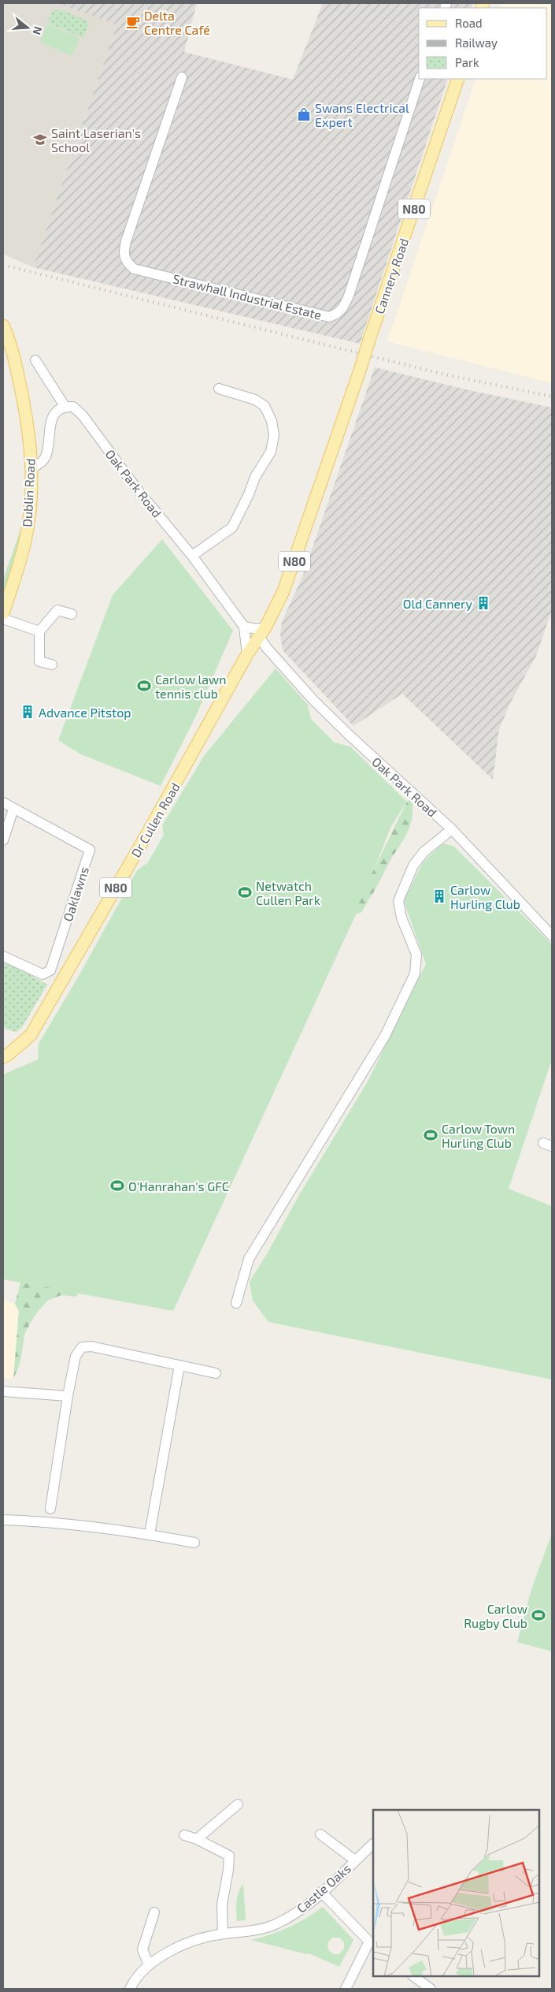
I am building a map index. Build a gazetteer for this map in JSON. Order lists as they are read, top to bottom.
{
  "streets": {
    "main road": [
      "N80",
      "Cannery Road",
      "Dublin Road",
      "Dr Cullen Road"
    ],
    "street": [
      "Strawhall Industrial Estate",
      "Oak Park Road",
      "Oaklawns",
      "Castle Oaks"
    ]
  },
  "crossings": [
    ["N80", "Cannery Road"],
    ["N80", "Oak Park Road"],
    ["N80", "Dr Cullen Road"],
    ["Cannery Road", "Oak Park Road"]
  ],
  "places": {
    "cafe": ["Delta Centre Café"],
    "shop": ["Swans Electrical Expert"],
    "school or university": ["Saint Laserian's School"],
    "building": ["Old Cannery", "Advance Pitstop", "Carlow Hurling Club"],
    "sports": [
      "Carlow lawn tennis club",
      "Netwatch Cullen Park",
      "Carlow Town Hurling Club",
      "O'Hanrahan's GFC",
      "Carlow Rugby Club"
    ]
  },
  "legend": ["Road", "Railway", "Park"],
  "north": "right"
}
